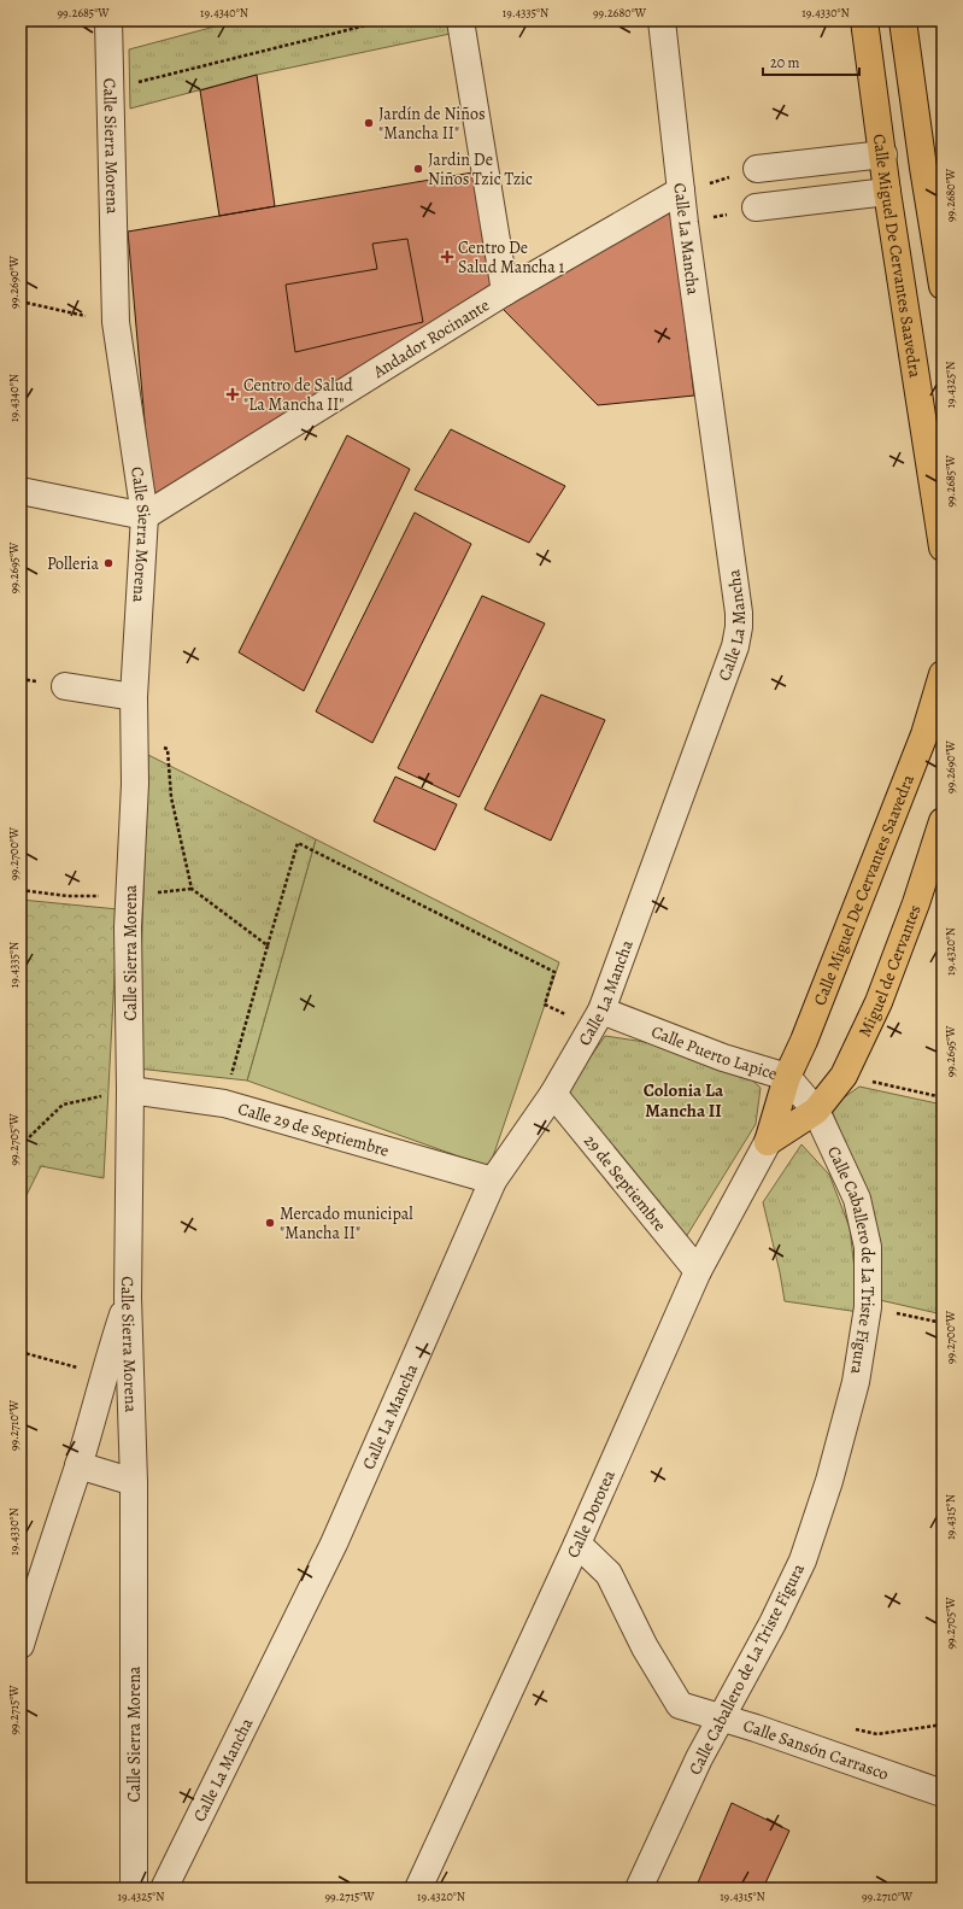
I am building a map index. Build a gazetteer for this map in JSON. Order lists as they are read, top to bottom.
{
  "streets": {
    "main road": ["Calle Miguel De Cervantes Saavedra", "Miguel de Cervantes", "Calle Dorotea"],
    "street": [
      "Calle Sierra Morena",
      "Calle La Mancha",
      "Andador Rocinante",
      "Calle Puerto Lapice",
      "Calle 29 de Septiembre",
      "29 de Septiembre",
      "Calle Caballero de La Triste Figura",
      "Calle Sansón Carrasco"
    ]
  },
  "crossings": [
    ["Calle Sierra Morena", "Andador Rocinante"],
    ["Calle Sierra Morena", "Calle 29 de Septiembre"],
    ["Calle La Mancha", "Andador Rocinante"],
    ["Calle La Mancha", "Calle Puerto Lapice"],
    ["Calle La Mancha", "Calle 29 de Septiembre"],
    ["Calle La Mancha", "29 de Septiembre"],
    ["Calle Miguel De Cervantes Saavedra", "Calle Puerto Lapice"],
    ["Calle Miguel De Cervantes Saavedra", "Calle Dorotea"],
    ["Miguel de Cervantes", "Calle Puerto Lapice"],
    ["Miguel de Cervantes", "Calle Caballero de La Triste Figura"],
    ["Miguel de Cervantes", "Calle Dorotea"],
    ["Calle Puerto Lapice", "Calle Caballero de La Triste Figura"],
    ["Calle Puerto Lapice", "Calle Dorotea"],
    ["29 de Septiembre", "Calle Dorotea"],
    ["Calle Caballero de La Triste Figura", "Calle Dorotea"],
    ["Calle Caballero de La Triste Figura", "Calle Sansón Carrasco"],
    ["Calle Dorotea", "Calle Sansón Carrasco"]
  ],
  "districts": ["Colonia La Mancha II"],
  "places": {
    "other": [
      "Jardín de Niños \"Mancha II\"",
      "Jardin De Niños Tzic Tzic",
      "Polleria",
      "Mercado municipal \"Mancha II\""
    ],
    "health": ["Centro De Salud Mancha 1", "Centro de Salud \"La Mancha II\""]
  },
  "scale_bar": "20 m",
  "coordinates": [
    "99.2685°W",
    "19.4340°N",
    "19.4335°N",
    "99.2680°W",
    "19.4330°N",
    "99.2690°W",
    "19.4325°N",
    "99.2695°W",
    "99.2700°W",
    "19.4320°N",
    "99.2705°W",
    "99.2710°W",
    "19.4315°N",
    "99.2715°W"
  ]
}
